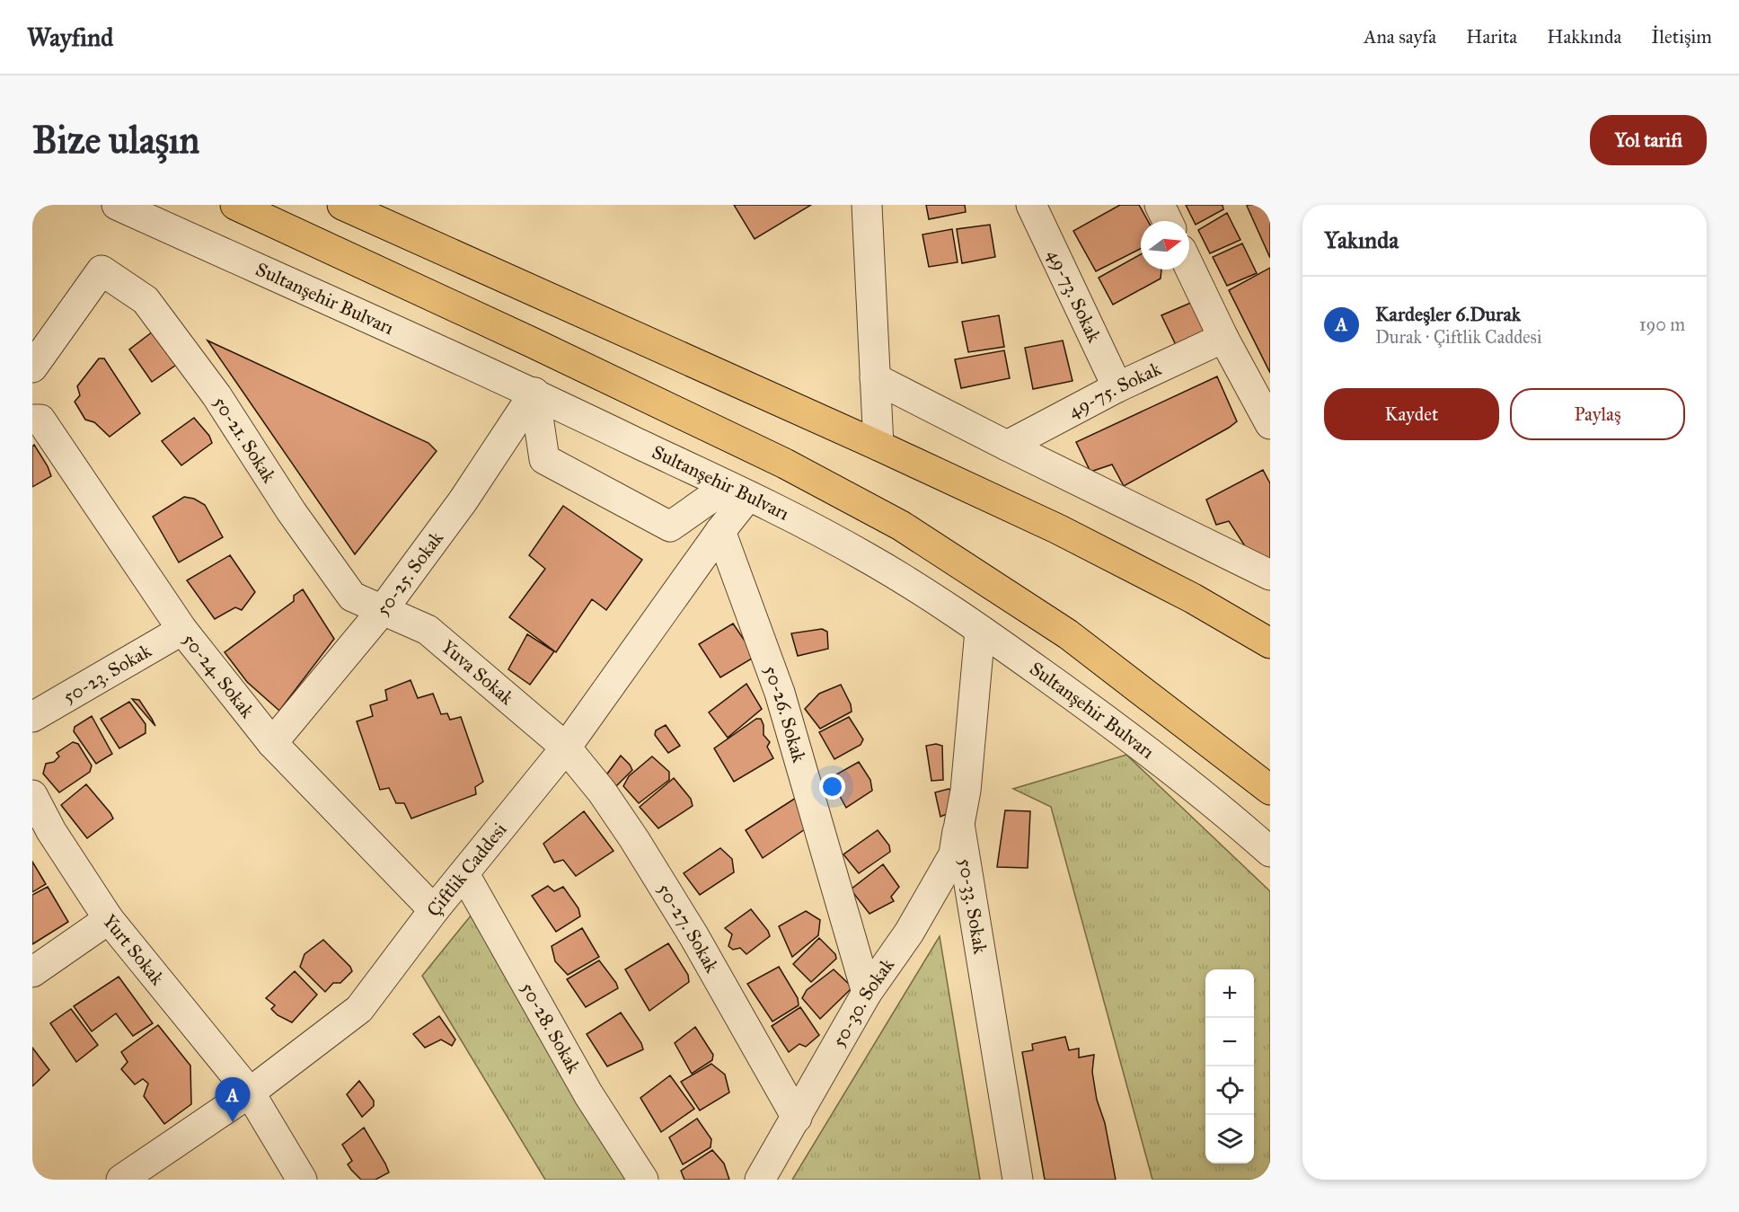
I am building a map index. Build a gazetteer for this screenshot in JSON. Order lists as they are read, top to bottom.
{
  "streets": {
    "street": [
      "49-73. Sokak",
      "Sultanşehir Bulvarı",
      "49-75. Sokak",
      "50-21. Sokak",
      "50-25. Sokak",
      "50-23. Sokak",
      "Yuva Sokak",
      "50-24. Sokak",
      "50-26. Sokak",
      "Çiftlik Caddesi",
      "50-33. Sokak",
      "50-27. Sokak",
      "Yurt Sokak",
      "50-30. Sokak",
      "50-28. Sokak"
    ]
  },
  "crossings": [
    ["49-73. Sokak", "49-75. Sokak"],
    ["Sultanşehir Bulvarı", "50-25. Sokak"],
    ["Sultanşehir Bulvarı", "Çiftlik Caddesi"],
    ["Sultanşehir Bulvarı", "50-33. Sokak"],
    ["50-21. Sokak", "50-25. Sokak"],
    ["50-21. Sokak", "Yuva Sokak"],
    ["50-25. Sokak", "Yuva Sokak"],
    ["50-25. Sokak", "50-24. Sokak"],
    ["50-23. Sokak", "50-24. Sokak"],
    ["Yuva Sokak", "Çiftlik Caddesi"],
    ["Yuva Sokak", "50-27. Sokak"],
    ["50-24. Sokak", "Çiftlik Caddesi"],
    ["50-26. Sokak", "Çiftlik Caddesi"],
    ["50-26. Sokak", "50-30. Sokak"],
    ["Çiftlik Caddesi", "50-27. Sokak"],
    ["Çiftlik Caddesi", "Yurt Sokak"],
    ["Çiftlik Caddesi", "50-28. Sokak"],
    ["50-33. Sokak", "50-30. Sokak"],
    ["50-27. Sokak", "50-30. Sokak"]
  ],
  "north": "right",
  "page": {
    "header": "Wayfind",
    "nav": [
      "Ana sayfa",
      "Harita",
      "Hakkında",
      "İletişim"
    ],
    "buttons": [
      "Yol tarifi",
      ["Kaydet", "Paylaş"]
    ],
    "title": "Bize ulaşın",
    "heading": "Yakında",
    "list": [
      {
        "mark": "A",
        "name": "Kardeşler 6.Durak",
        "note": "Durak · Çiftlik Caddesi",
        "value": "190 m"
      }
    ],
    "map_buttons": ["+", "−"],
    "pins": "A"
  }
}
